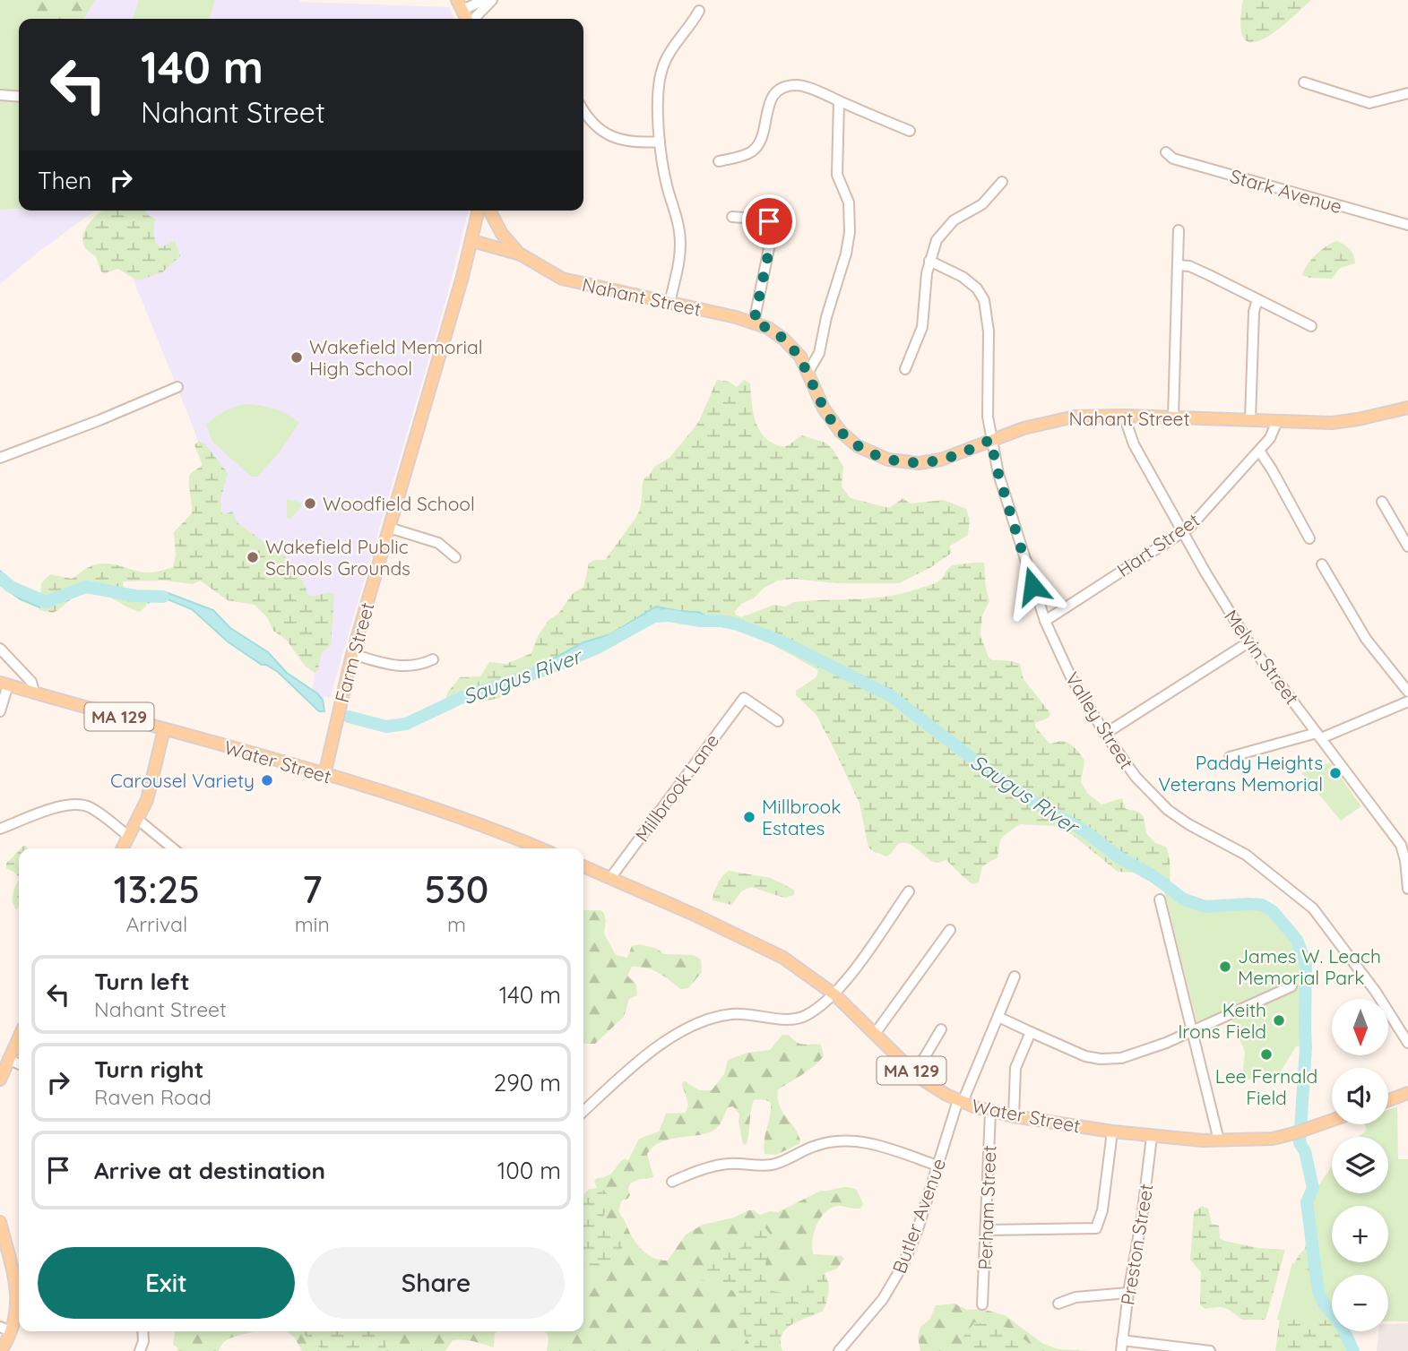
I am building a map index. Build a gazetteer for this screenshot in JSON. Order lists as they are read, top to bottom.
{
  "streets": {
    "main road": [
      "Nahant Street",
      "Farm Street",
      "MA 129",
      "Water Street"
    ],
    "street": [
      "Stark Avenue",
      "Hart Street",
      "Melvin Street",
      "Valley Street",
      "Millbrook Lane",
      "Perham Street",
      "Butler Avenue",
      "Preston Street"
    ]
  },
  "crossings": [
    ["Nahant Street", "Hart Street"],
    ["Nahant Street", "Farm Street"],
    ["Nahant Street", "Melvin Street"],
    ["Nahant Street", "Valley Street"],
    ["Hart Street", "Melvin Street"],
    ["Hart Street", "Valley Street"],
    ["Farm Street", "Water Street"],
    ["Water Street", "Millbrook Lane"],
    ["Water Street", "Perham Street"],
    ["Water Street", "Butler Avenue"],
    ["Water Street", "Preston Street"]
  ],
  "water": ["Saugus River"],
  "places": [
    "Wakefield Memorial High School",
    "Woodfield School",
    "Wakefield Public Schools Grounds",
    "Paddy Heights Veterans Memorial",
    "Carousel Variety",
    "Millbrook Estates",
    "James W. Leach Memorial Park",
    "Keith Irons Field",
    "Lee Fernald Field"
  ],
  "north": "bottom",
  "page": {
    "turn": ["140 m", "Nahant Street"],
    "then": "Then",
    "eta": [
      "13:25",
      "Arrival",
      "7",
      "min",
      "530",
      "m"
    ],
    "list": [
      {
        "name": "Turn left",
        "note": "Nahant Street",
        "value": "140 m"
      },
      {
        "name": "Turn right",
        "note": "Raven Road",
        "value": "290 m"
      },
      {
        "name": "Arrive at destination",
        "value": "100 m"
      }
    ],
    "map_buttons": ["+", "−"],
    "buttons": ["Exit", "Share"]
  }
}
